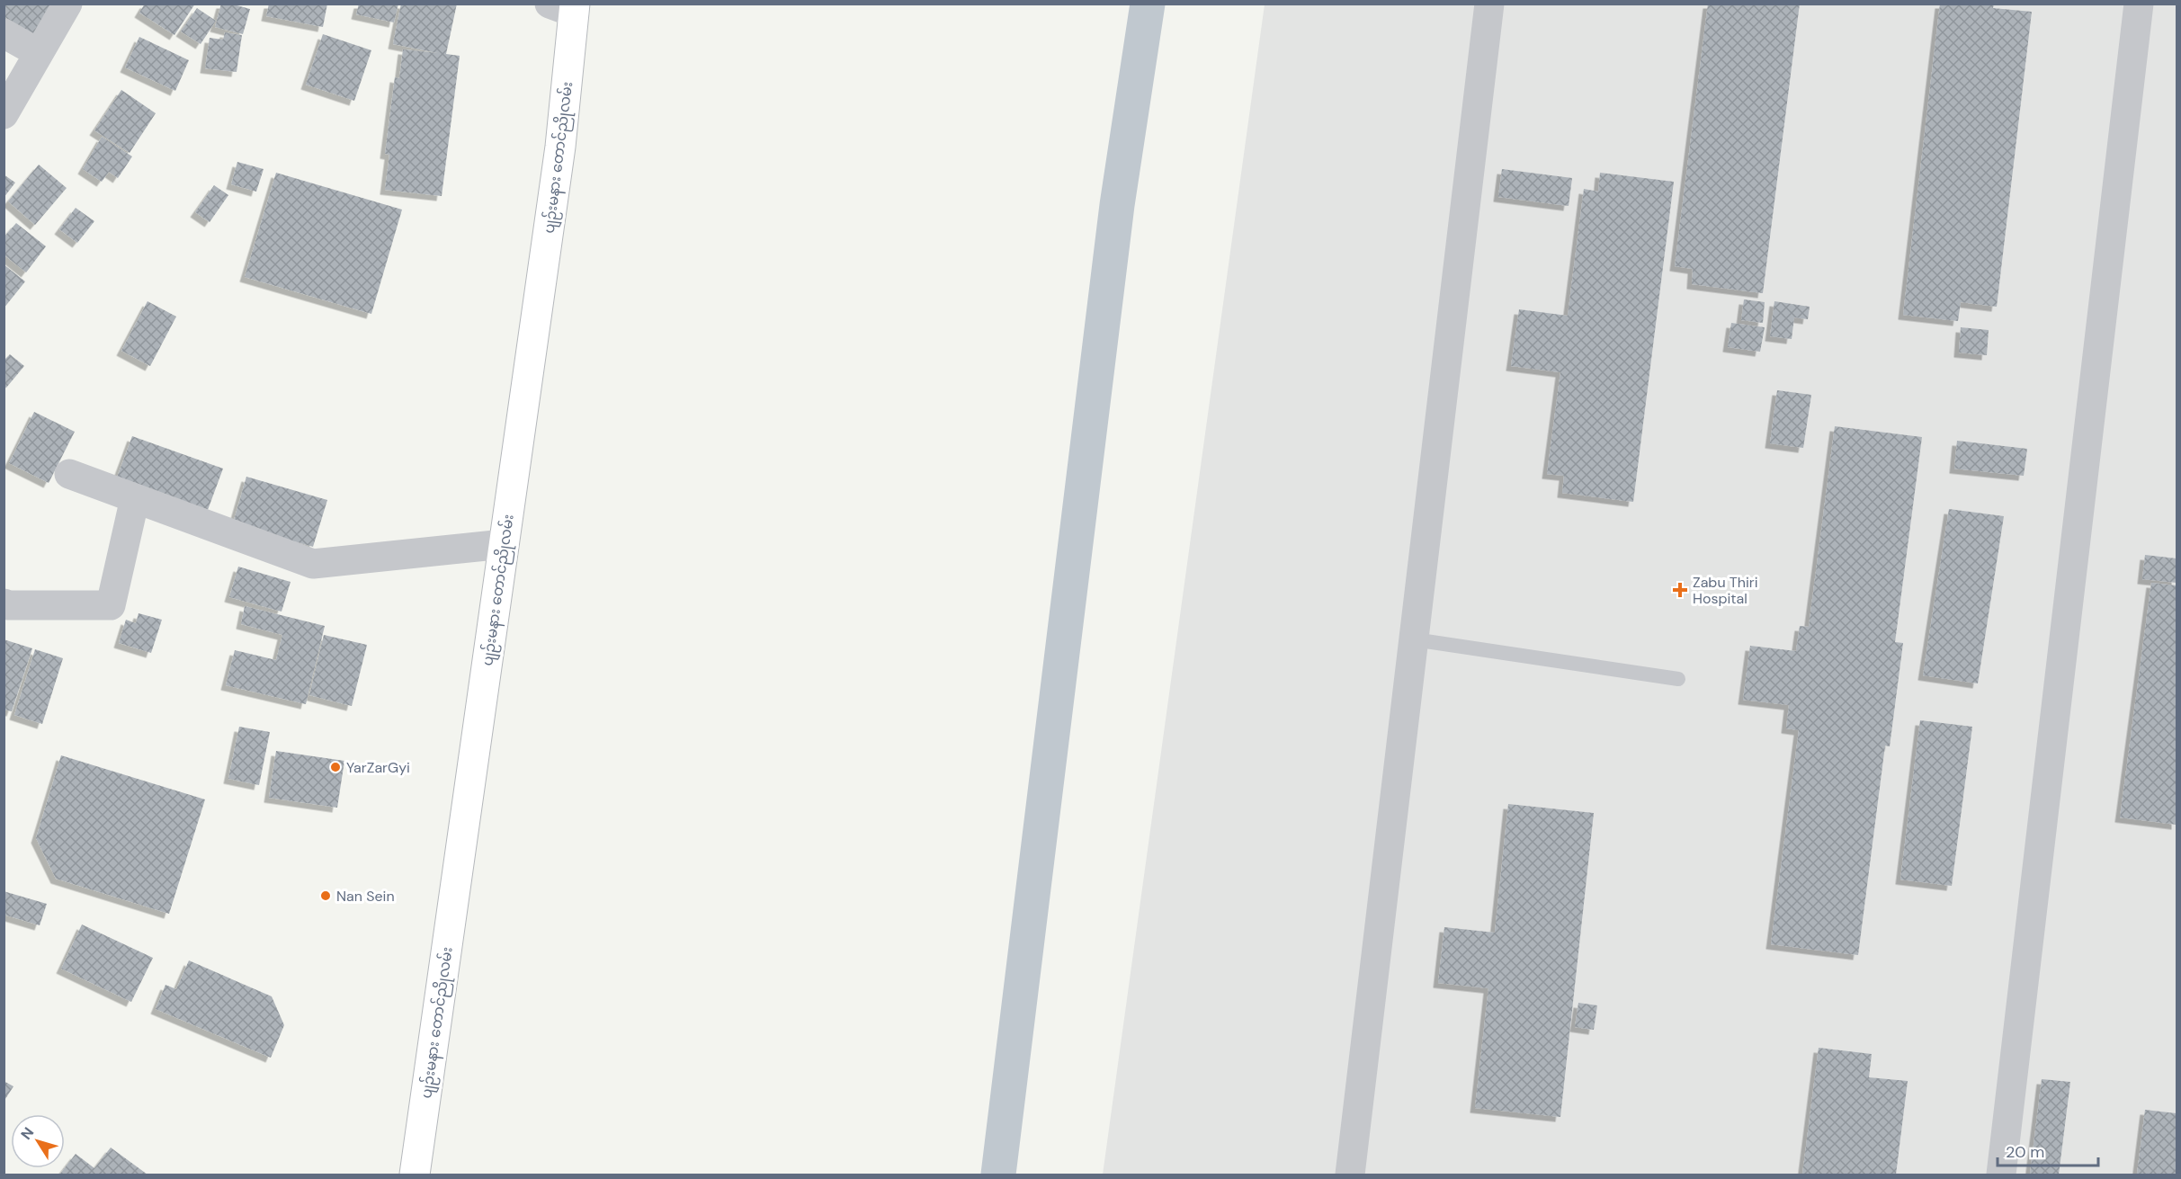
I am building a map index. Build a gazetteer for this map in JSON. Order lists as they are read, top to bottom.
{
  "streets": {
    "main road": ["ပျဉ်းမနား တောင်ညိုလမ်း"]
  },
  "places": {
    "health": ["Zabu Thiri Hospital"],
    "other": ["YarZarGyi", "Nan Sein"]
  },
  "scale_bar": "20 m",
  "north": "top left"
}
